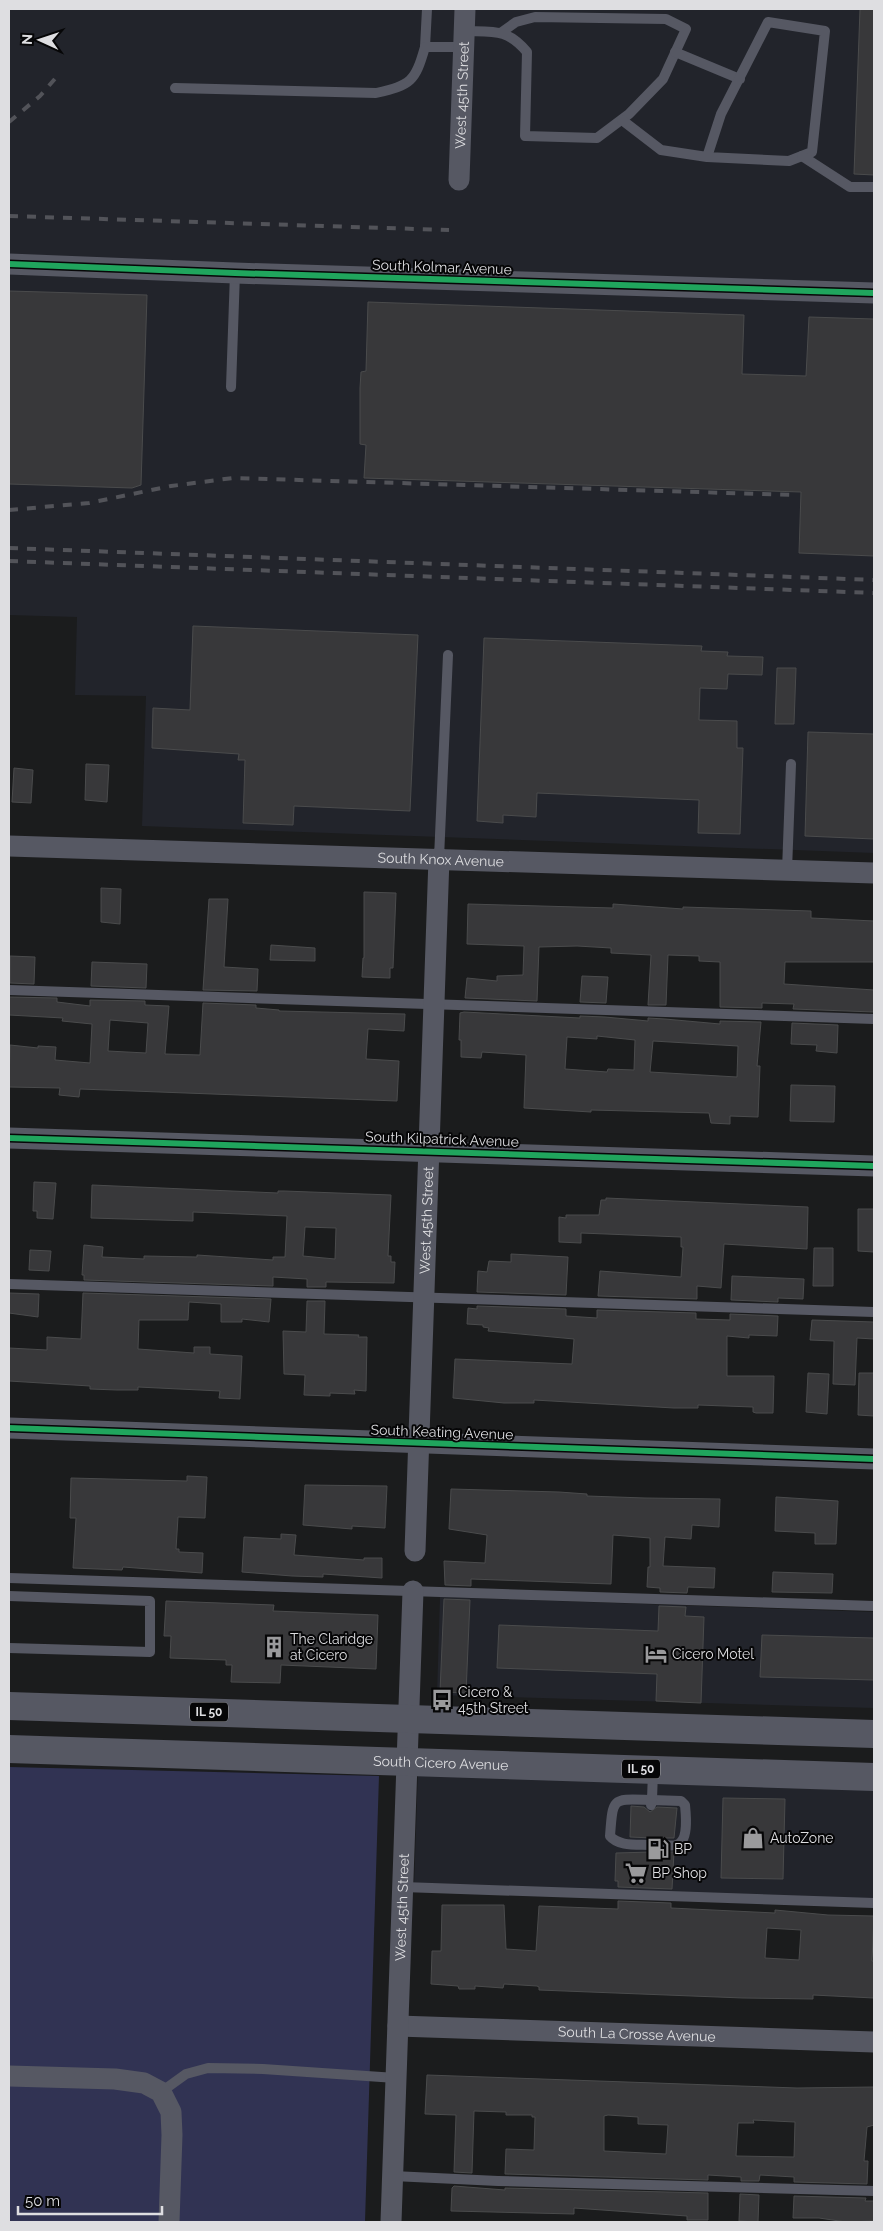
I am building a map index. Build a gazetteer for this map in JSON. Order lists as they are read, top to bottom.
{
  "streets": {
    "main road": ["IL 50", "South Cicero Avenue"],
    "street": [
      "West 45th Street",
      "South Kolmar Avenue",
      "South Knox Avenue",
      "South Kilpatrick Avenue",
      "South Keating Avenue",
      "South La Crosse Avenue"
    ]
  },
  "crossings": [
    ["West 45th Street", "South Knox Avenue"],
    ["West 45th Street", "South Kilpatrick Avenue"],
    ["West 45th Street", "South Keating Avenue"],
    ["West 45th Street", "IL 50"],
    ["West 45th Street", "South Cicero Avenue"],
    ["West 45th Street", "South La Crosse Avenue"]
  ],
  "places": {
    "building": ["The Claridge at Cicero"],
    "hotel": ["Cicero Motel"],
    "bus stop": ["Cicero & 45th Street"],
    "shop": ["AutoZone"],
    "fuel station": ["BP"],
    "supermarket": ["BP Shop"]
  },
  "scale_bar": "50 m",
  "north": "left"
}
